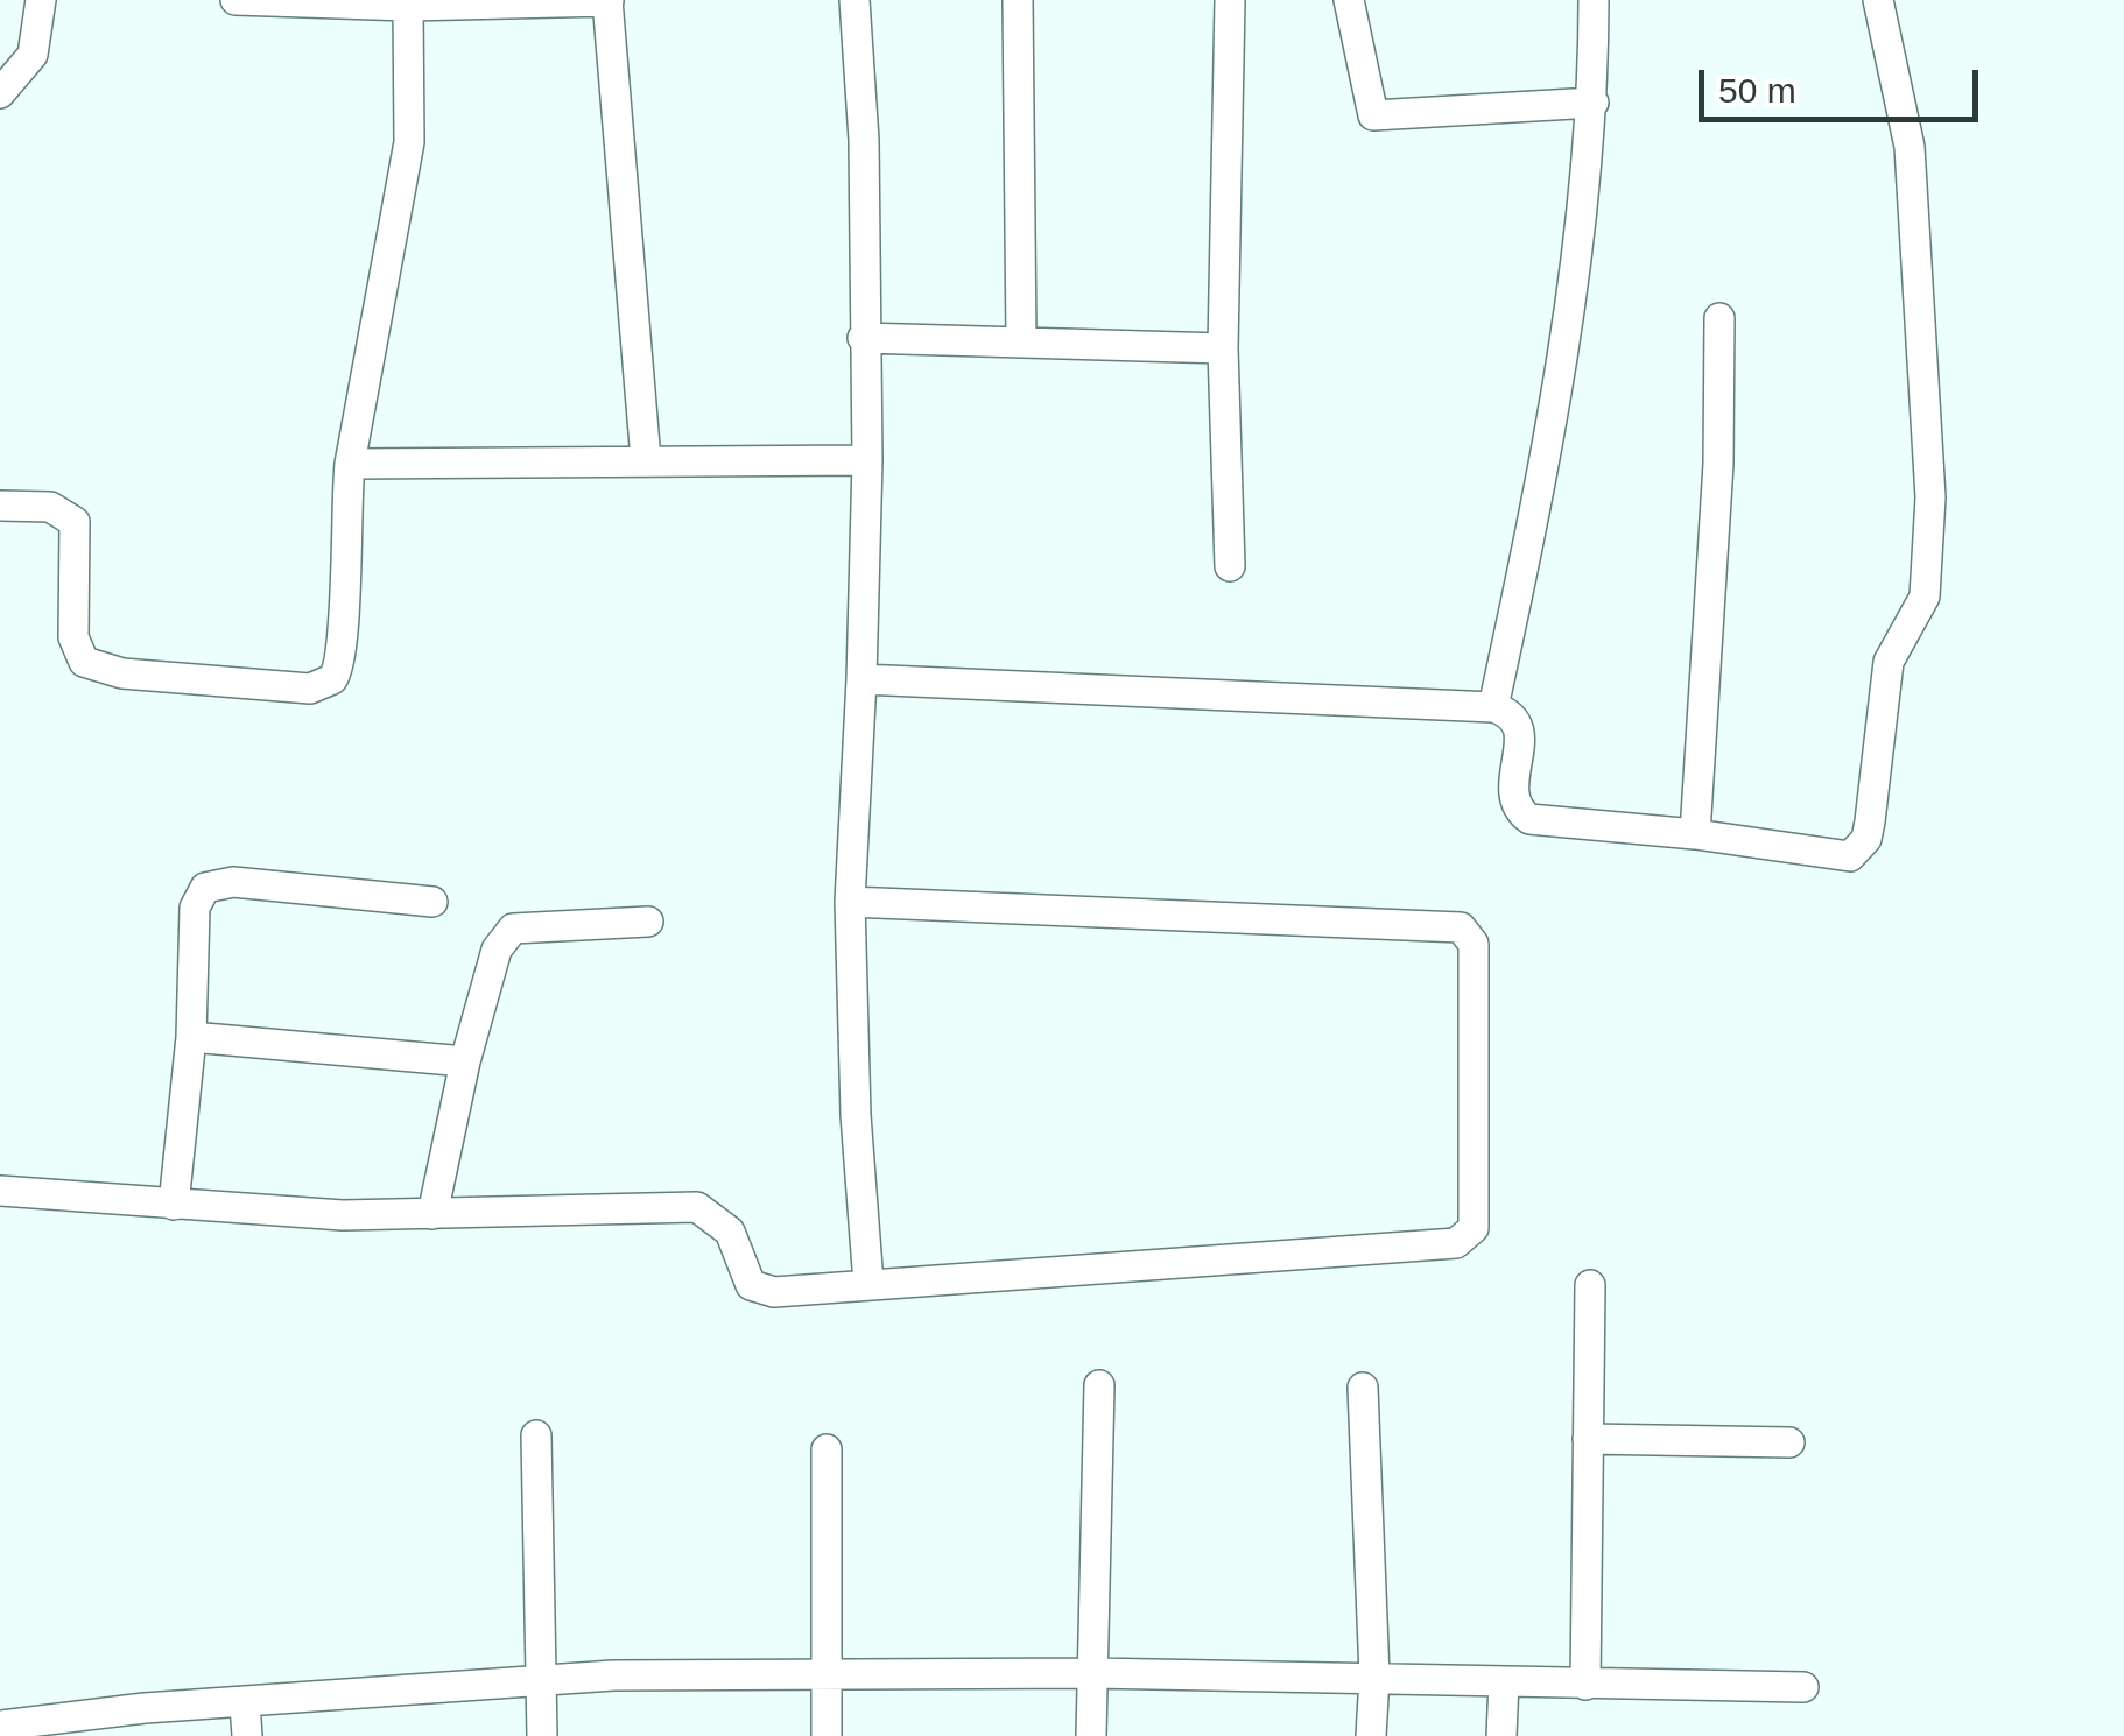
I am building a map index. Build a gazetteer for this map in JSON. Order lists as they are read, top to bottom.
{
  "scale_bar": "50 m"
}
